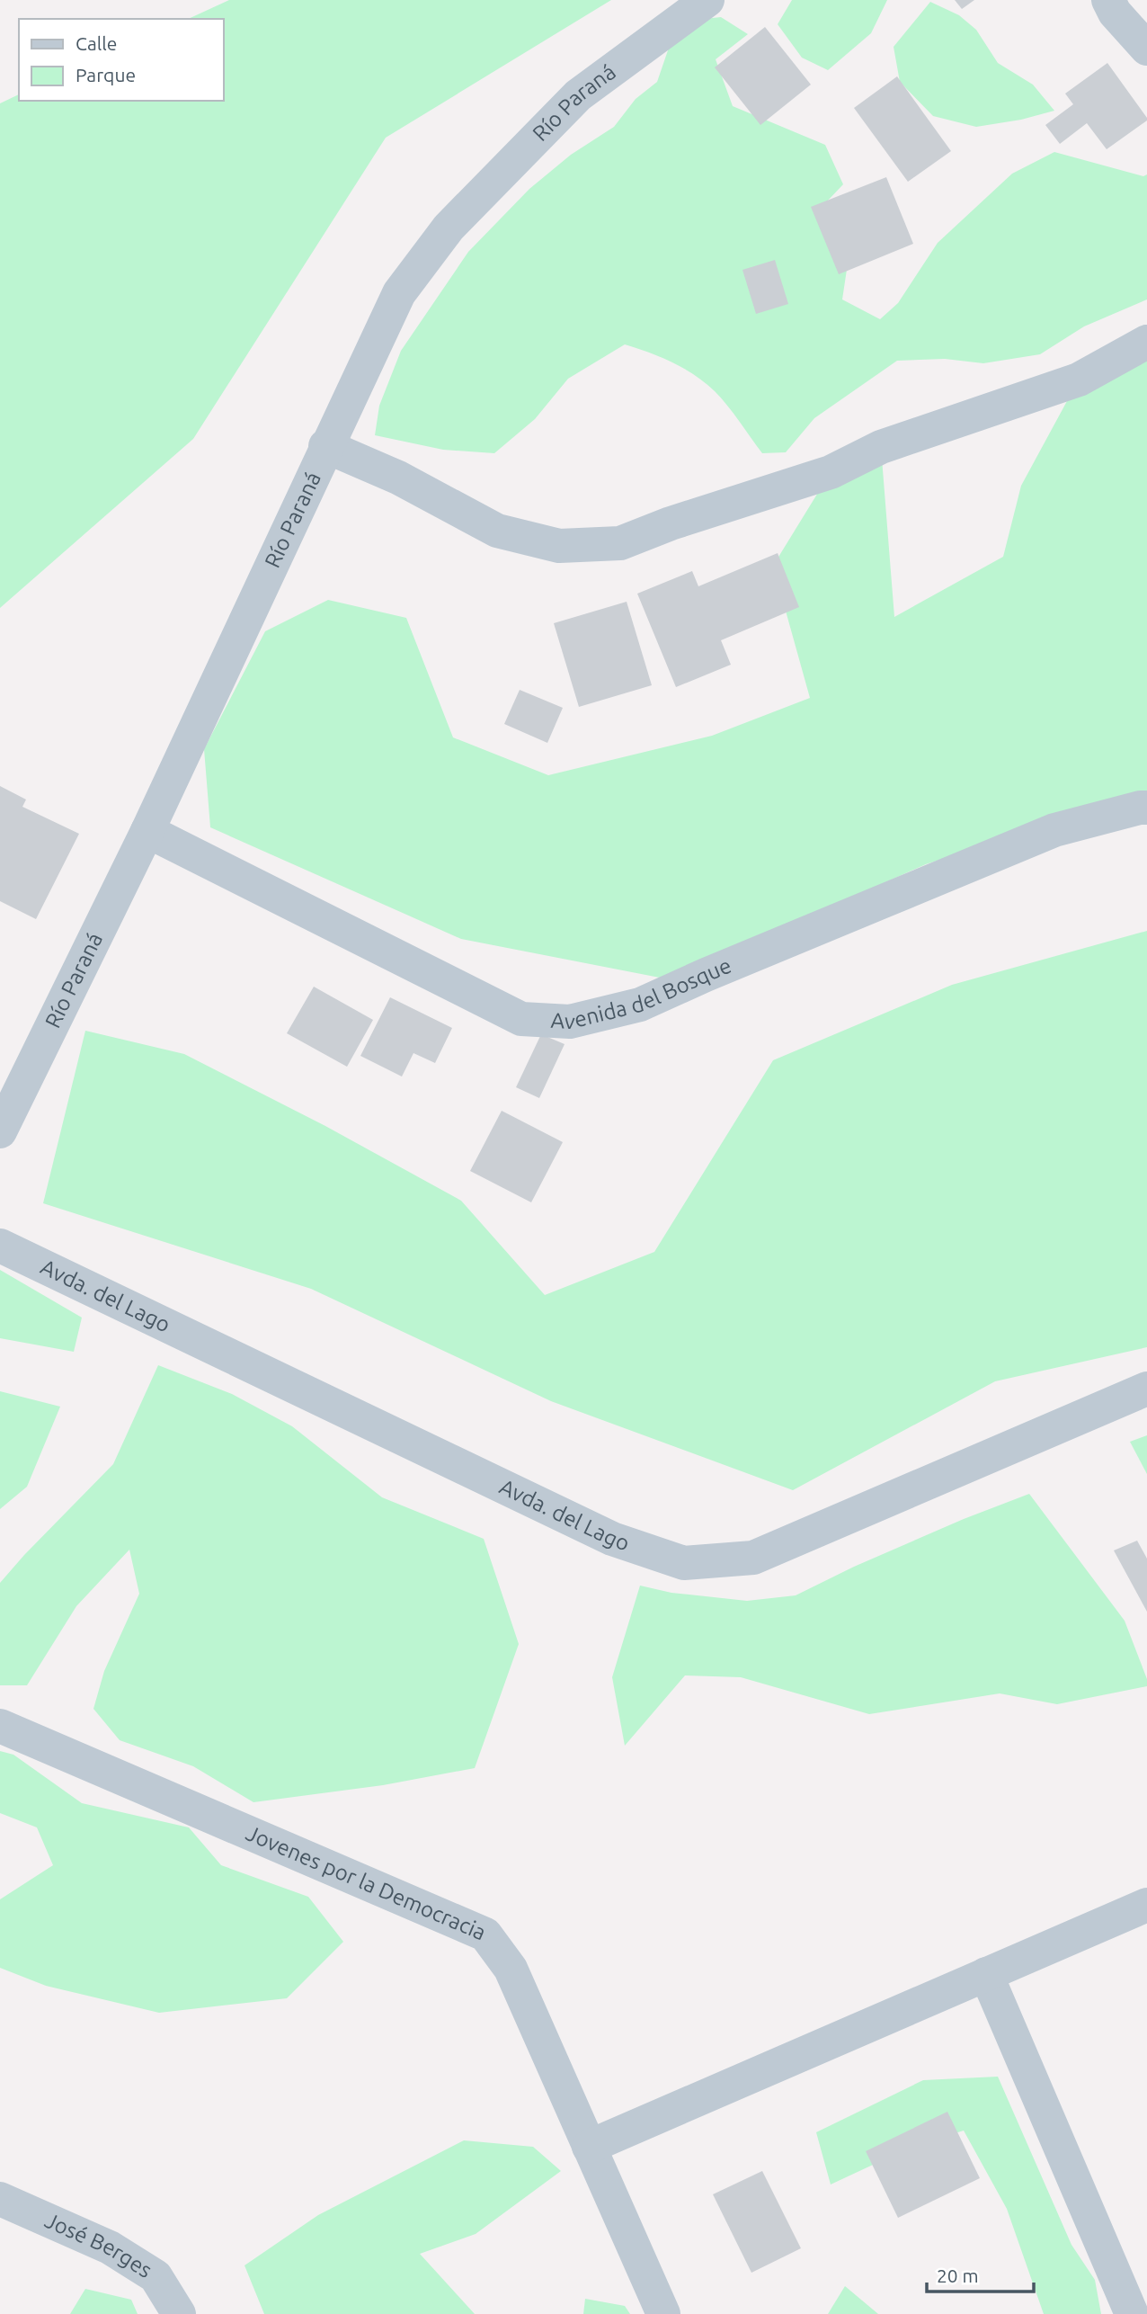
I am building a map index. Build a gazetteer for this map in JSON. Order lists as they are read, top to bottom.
{
  "streets": {
    "street": [
      "Río Paraná",
      "Avenida del Bosque",
      "Avda. del Lago",
      "Jovenes por la Democracia",
      "José Berges"
    ]
  },
  "crossings": [
    ["Río Paraná", "Avenida del Bosque"]
  ],
  "legend": ["Calle", "Parque"],
  "scale_bar": "20 m"
}
